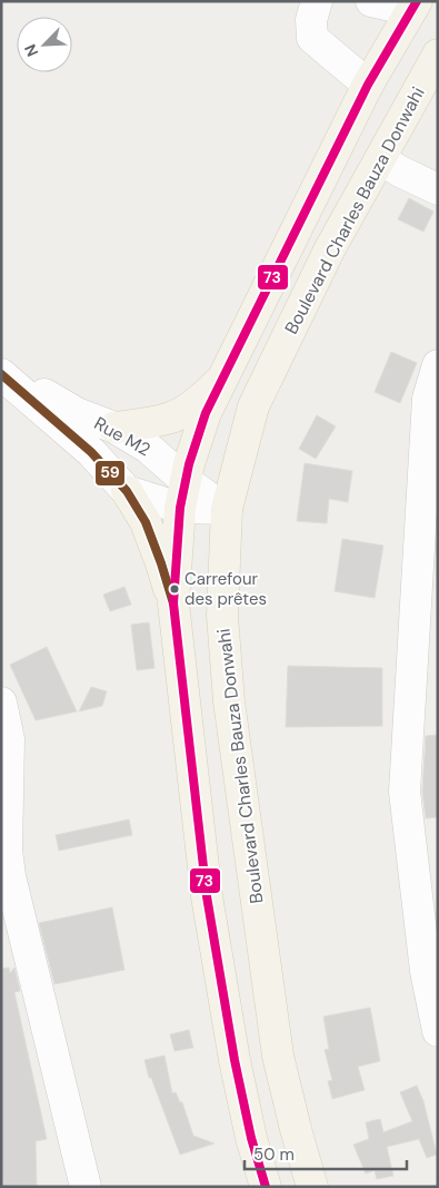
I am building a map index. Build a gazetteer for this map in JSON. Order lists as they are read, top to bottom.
{
  "streets": {
    "main road": ["Boulevard Charles Bauza Donwahi"],
    "street": ["Rue M2"]
  },
  "crossings": [
    ["Boulevard Charles Bauza Donwahi", "Rue M2"]
  ],
  "places": ["Carrefour des prêtes"],
  "lines": ["transit line 73", "transit line 59"],
  "scale_bar": "50 m",
  "north": "bottom left"
}
